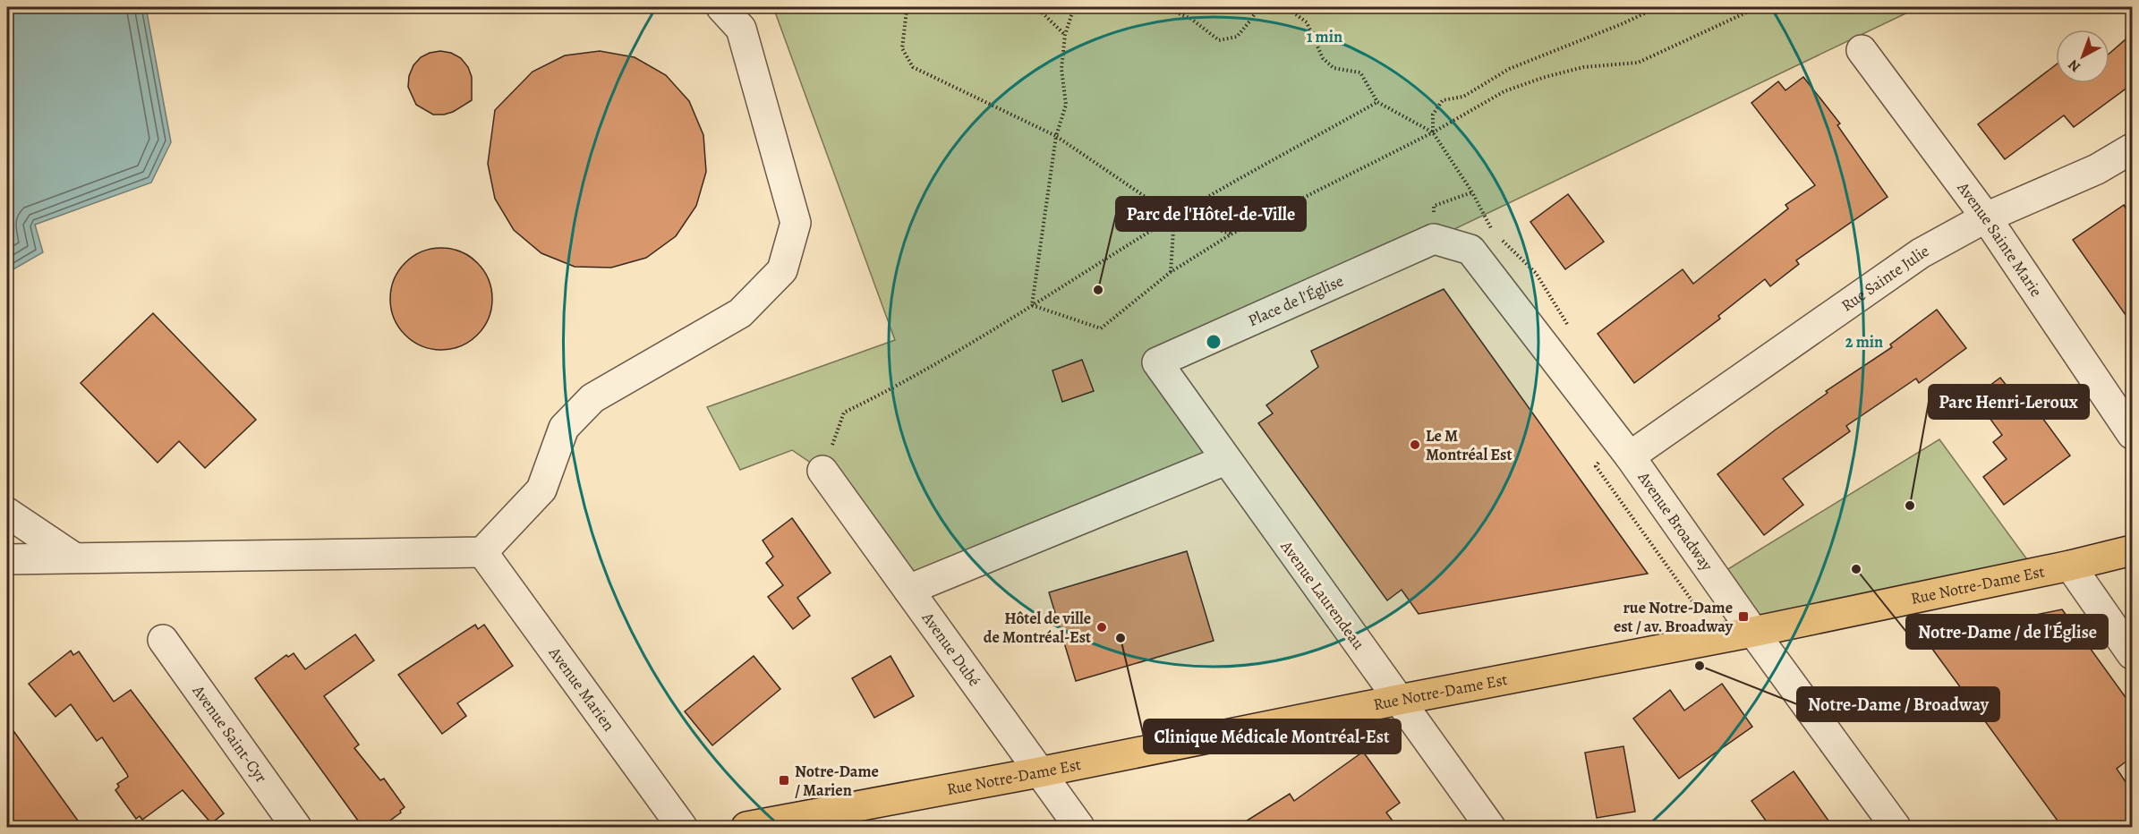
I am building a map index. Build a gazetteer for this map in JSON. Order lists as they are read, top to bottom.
{
  "streets": {
    "main road": ["Rue Notre-Dame Est"],
    "street": [
      "Avenue Sainte Marie",
      "Rue Sainte Julie",
      "Place de l'Église",
      "Avenue Broadway",
      "Avenue Laurendeau",
      "Avenue Dubé",
      "Avenue Marien",
      "Avenue Saint-Cyr"
    ]
  },
  "crossings": [
    ["Avenue Sainte Marie", "Rue Sainte Julie"],
    ["Rue Sainte Julie", "Avenue Broadway"],
    ["Place de l'Église", "Avenue Broadway"],
    ["Place de l'Église", "Avenue Laurendeau"],
    ["Avenue Broadway", "Rue Notre-Dame Est"],
    ["Rue Notre-Dame Est", "Avenue Laurendeau"],
    ["Rue Notre-Dame Est", "Avenue Dubé"]
  ],
  "places": {
    "other": [
      "Parc de l'Hôtel-de-Ville",
      "Le M Montréal Est",
      "Parc Henri-Leroux",
      "Notre-Dame / de l'Église",
      "Hôtel de ville de Montréal-Est",
      "Clinique Médicale Montréal-Est",
      "Notre-Dame / Broadway"
    ],
    "transit": ["rue Notre-Dame est / av. Broadway", "Notre-Dame / Marien"]
  },
  "north": "bottom left",
  "rings": ["1 min", "2 min"]
}
